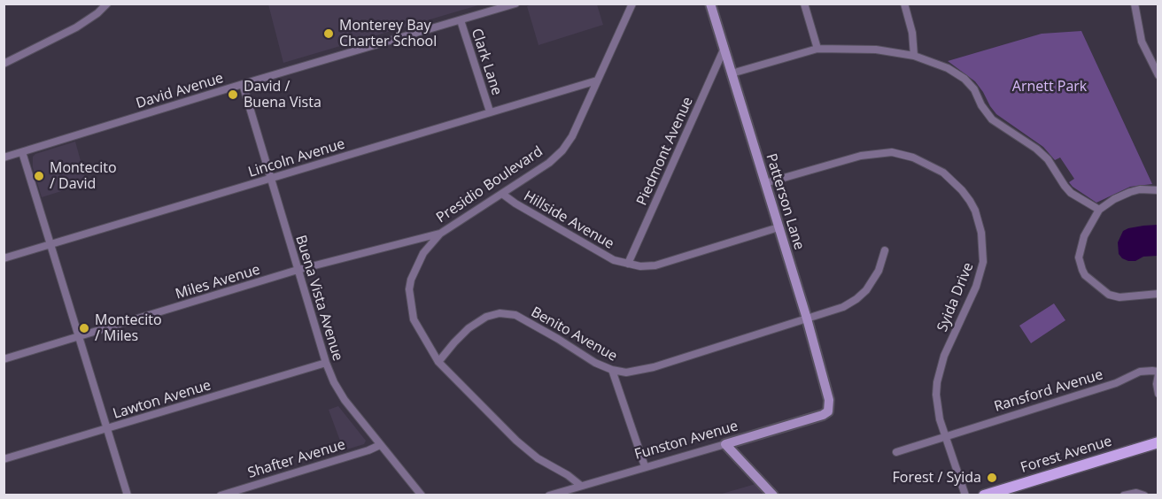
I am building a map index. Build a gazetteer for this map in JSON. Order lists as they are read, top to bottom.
{
  "streets": {
    "main road": ["Forest Avenue"],
    "street": [
      "Clark Lane",
      "David Avenue",
      "Piedmont Avenue",
      "Lincoln Avenue",
      "Presidio Boulevard",
      "Patterson Lane",
      "Hillside Avenue",
      "Miles Avenue",
      "Syida Drive",
      "Buena Vista Avenue",
      "Benito Avenue",
      "Ransford Avenue",
      "Lawton Avenue",
      "Funston Avenue",
      "Shafter Avenue"
    ]
  },
  "crossings": [
    ["Clark Lane", "David Avenue"],
    ["Clark Lane", "Lincoln Avenue"],
    ["David Avenue", "Buena Vista Avenue"],
    ["Piedmont Avenue", "Patterson Lane"],
    ["Piedmont Avenue", "Hillside Avenue"],
    ["Lincoln Avenue", "Presidio Boulevard"],
    ["Lincoln Avenue", "Buena Vista Avenue"],
    ["Presidio Boulevard", "Hillside Avenue"],
    ["Presidio Boulevard", "Miles Avenue"],
    ["Presidio Boulevard", "Benito Avenue"],
    ["Presidio Boulevard", "Funston Avenue"],
    ["Patterson Lane", "Hillside Avenue"],
    ["Patterson Lane", "Syida Drive"],
    ["Patterson Lane", "Benito Avenue"],
    ["Patterson Lane", "Funston Avenue"],
    ["Miles Avenue", "Buena Vista Avenue"],
    ["Syida Drive", "Ransford Avenue"],
    ["Buena Vista Avenue", "Lawton Avenue"],
    ["Buena Vista Avenue", "Shafter Avenue"]
  ],
  "parks": ["Arnett Park"],
  "places": [
    "Monterey Bay Charter School",
    "David / Buena Vista",
    "Montecito / David",
    "Montecito / Miles",
    "Forest / Syida"
  ]
}
